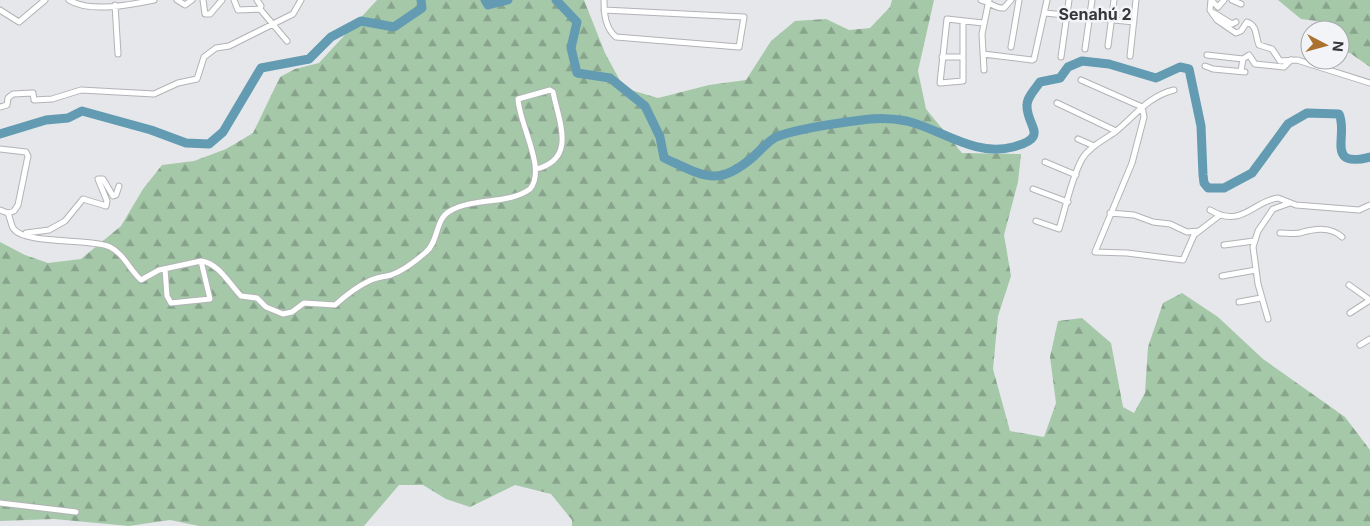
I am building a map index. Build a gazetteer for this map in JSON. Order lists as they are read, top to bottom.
{
  "districts": ["Senahú 2"],
  "north": "right"
}
